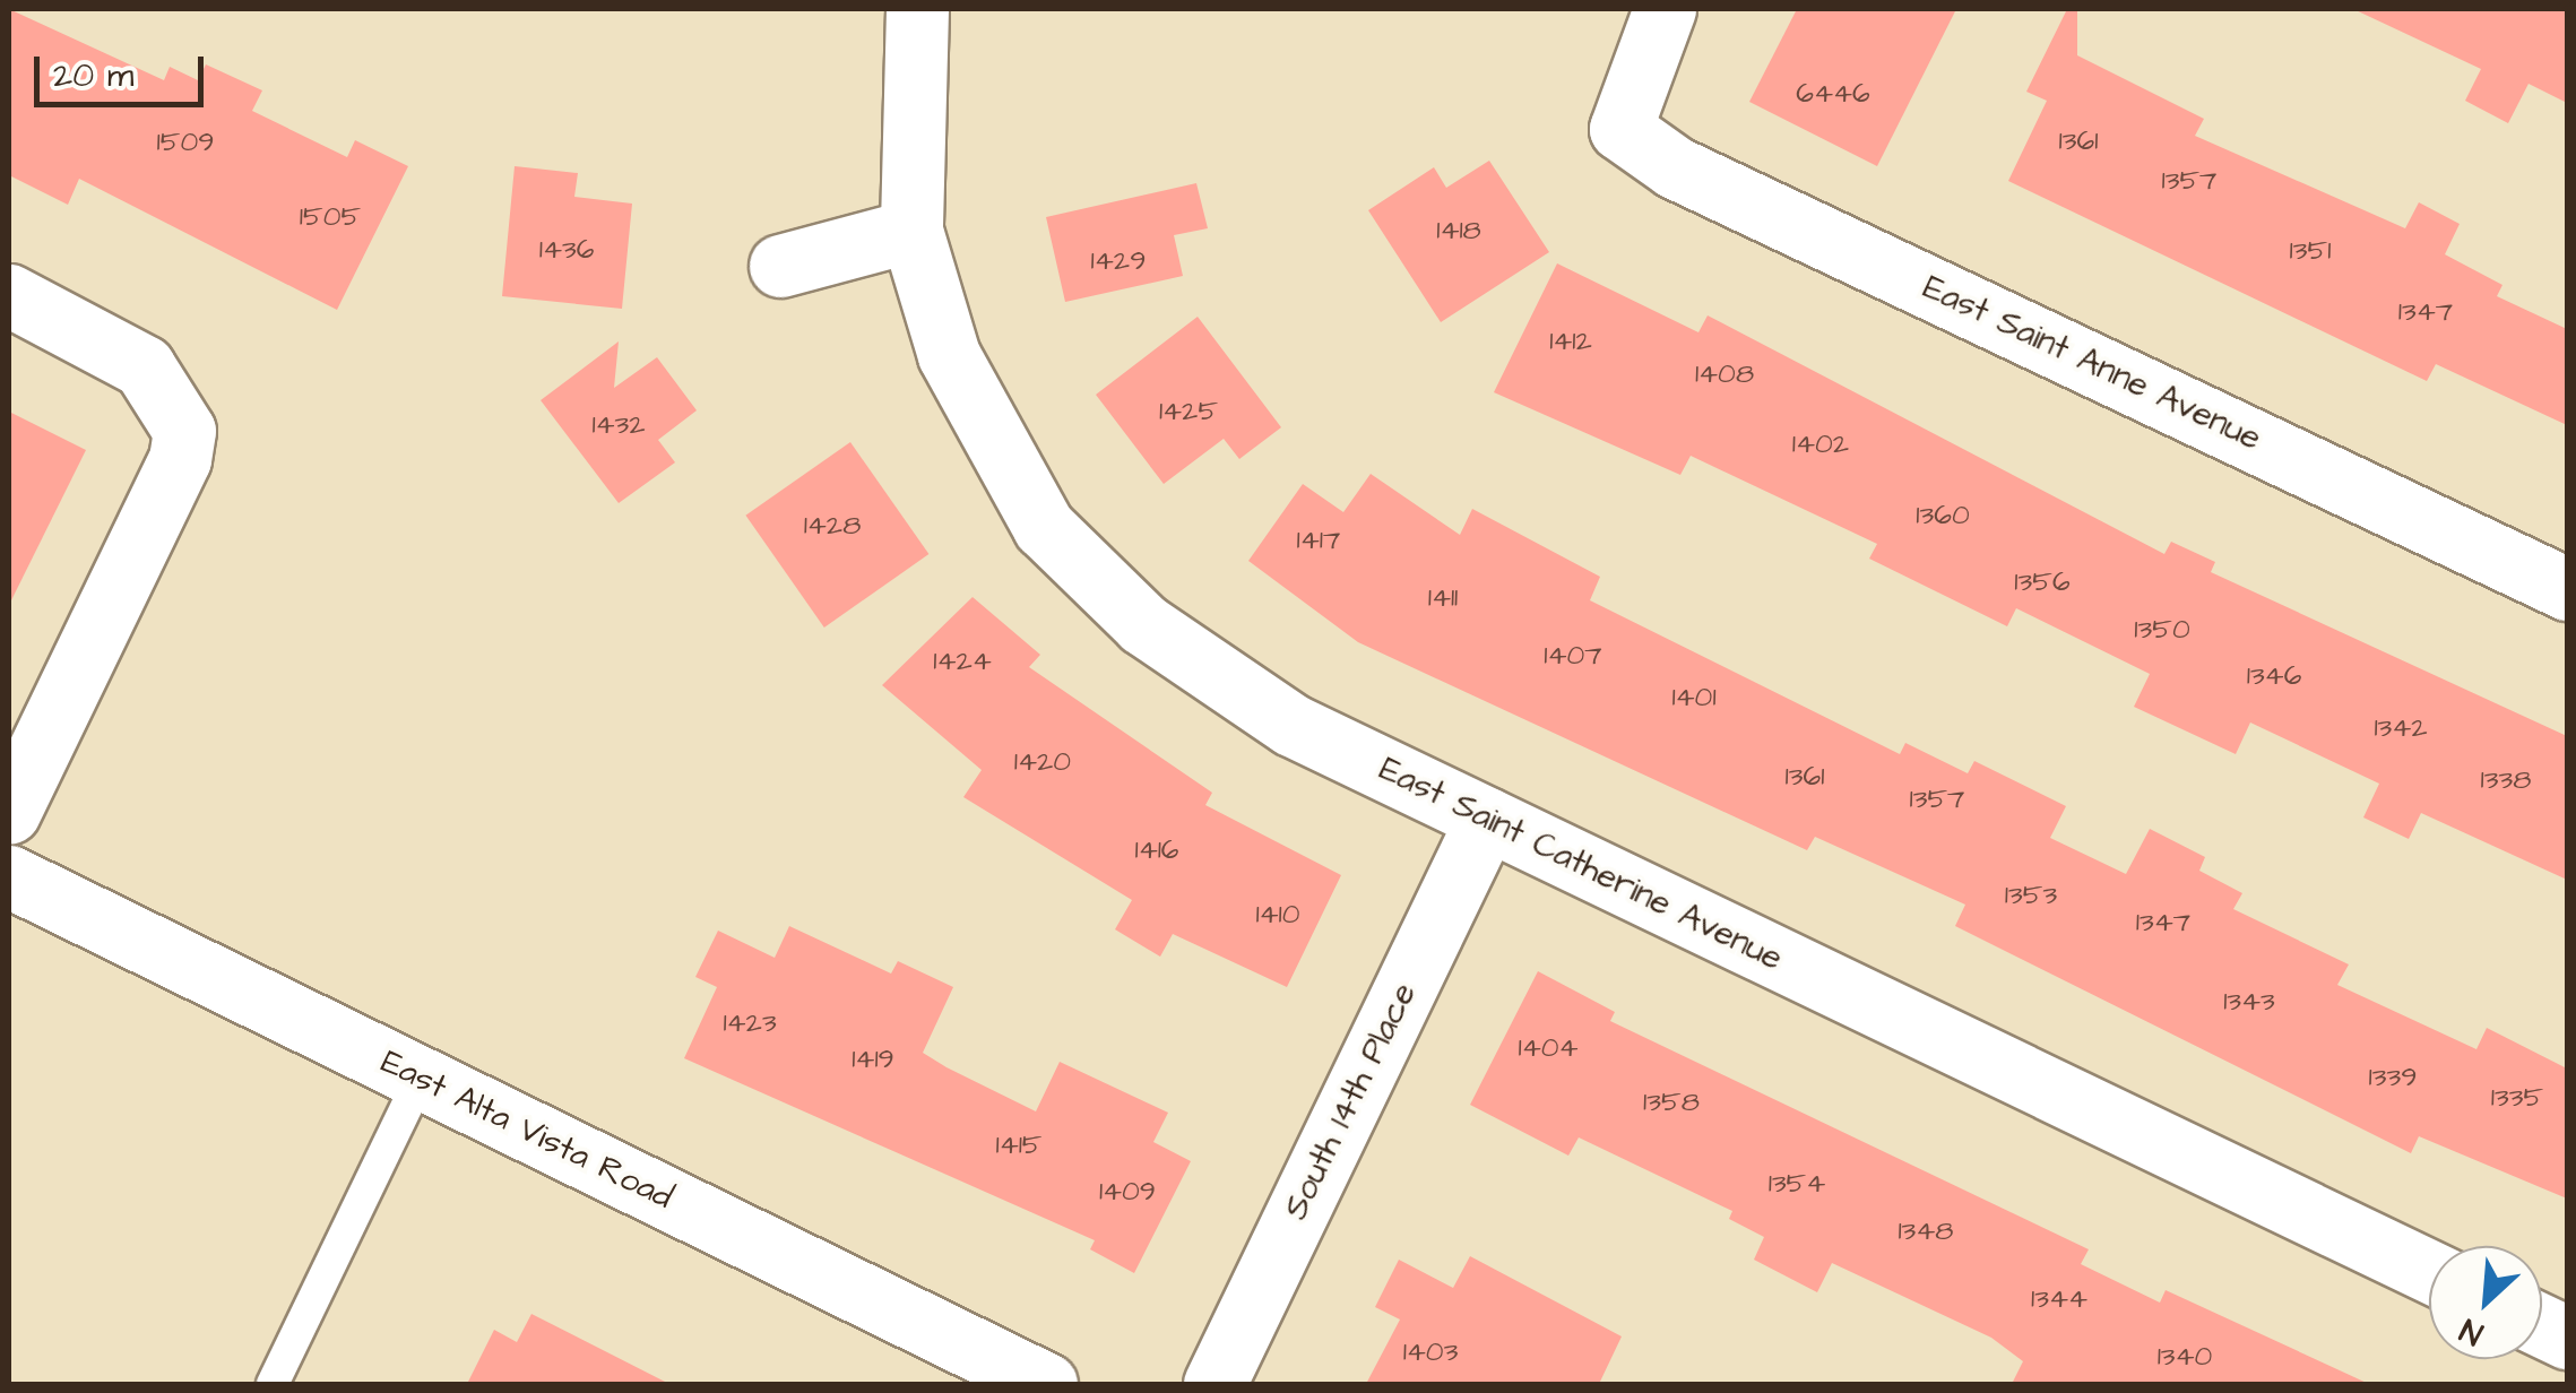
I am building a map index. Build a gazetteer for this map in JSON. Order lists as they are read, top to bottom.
{
  "streets": {
    "street": [
      "East Saint Anne Avenue",
      "East Saint Catherine Avenue",
      "South 14th Place",
      "East Alta Vista Road"
    ]
  },
  "crossings": [
    ["East Saint Catherine Avenue", "South 14th Place"]
  ],
  "house_numbers": [
    "6446",
    "1361",
    "1509",
    "1357",
    "1505",
    "1418",
    "1436",
    "1351",
    "1429",
    "1347",
    "1412",
    "1408",
    "1425",
    "1432",
    "1402",
    "1360",
    "1428",
    "1417",
    "1356",
    "1411",
    "1350",
    "1407",
    "1424",
    "1346",
    "1401",
    "1342",
    "1420",
    "1361",
    "1338",
    "1357",
    "1416",
    "1353",
    "1410",
    "1347",
    "1343",
    "1423",
    "1404",
    "1419",
    "1339",
    "1335",
    "1358",
    "1415",
    "1354",
    "1409",
    "1348",
    "1344",
    "1403",
    "1340"
  ],
  "scale_bar": "20 m",
  "north": "bottom left"
}
